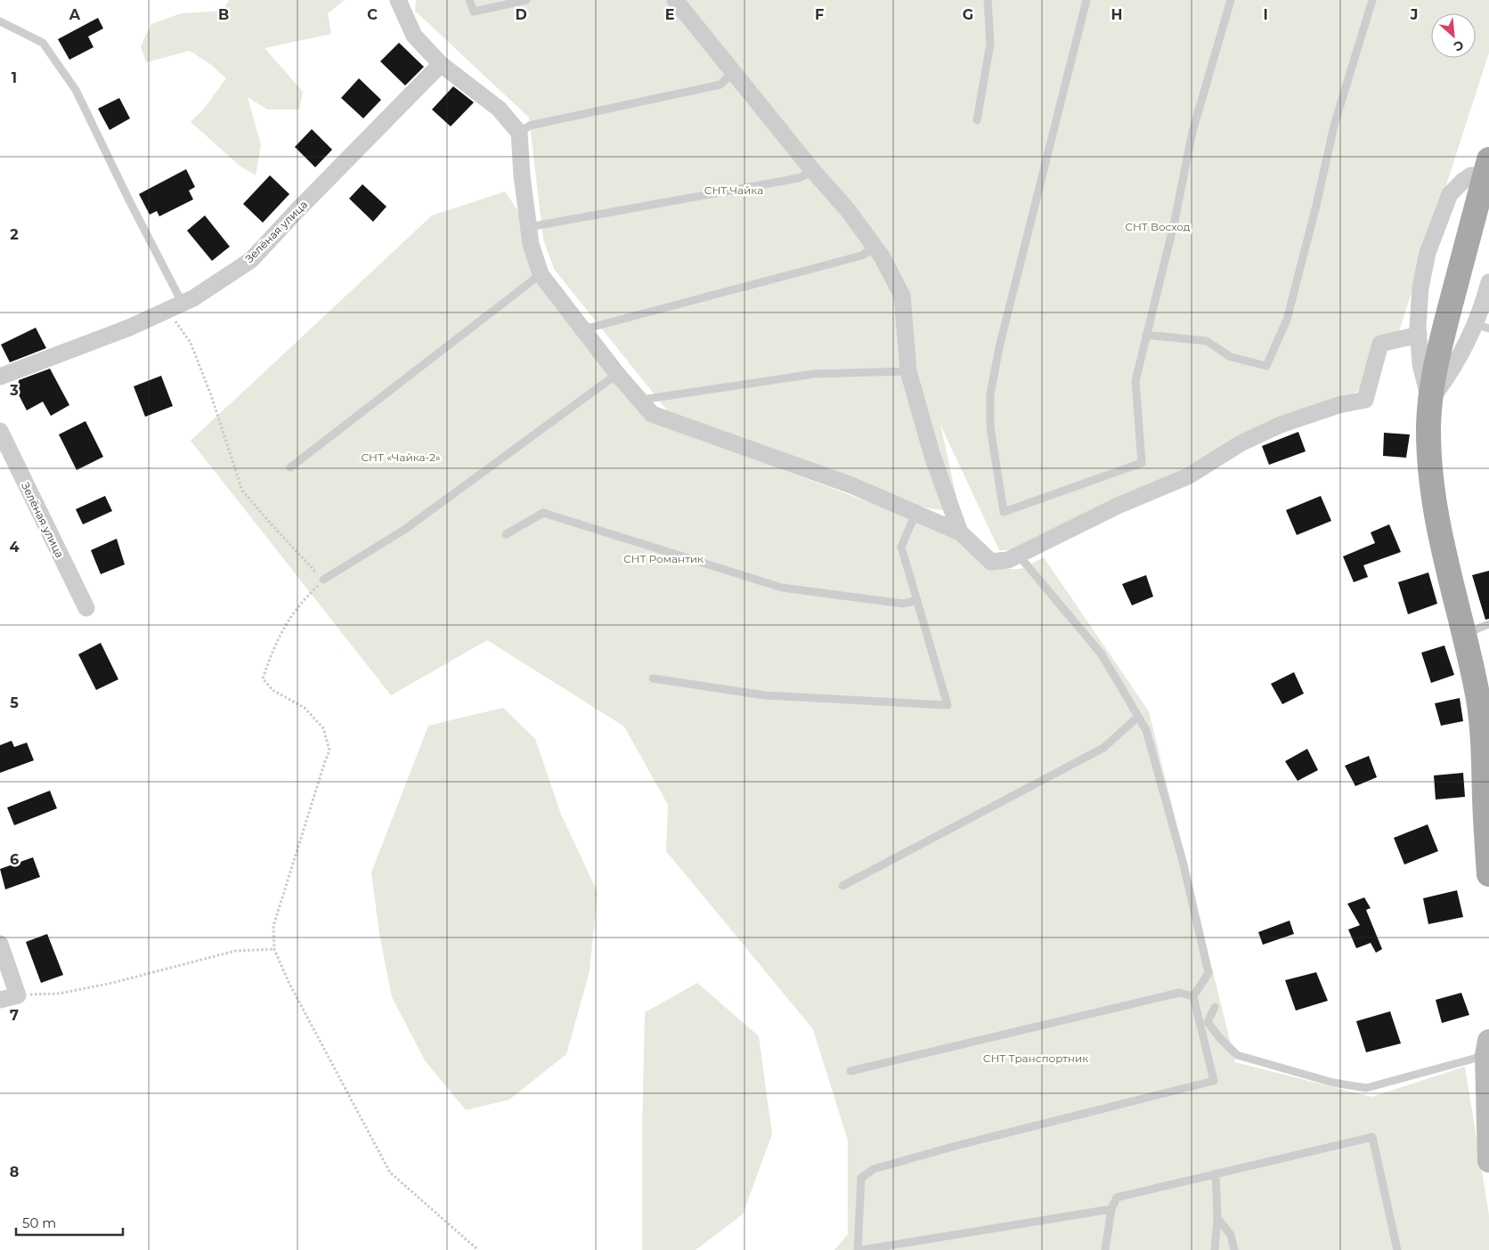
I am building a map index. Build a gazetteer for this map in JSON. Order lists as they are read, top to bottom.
{
  "streets": {
    "street": ["Зелёная улица"]
  },
  "parks": [
    "СНТ Чайка",
    "СНТ Восход",
    "СНТ «Чайка-2»",
    "СНТ Романтик",
    "СНТ Транспортник"
  ],
  "scale_bar": "50 m",
  "north": "bottom right",
  "grid": {
    "columns": [
      "A",
      "B",
      "C",
      "D",
      "E",
      "F",
      "G",
      "H",
      "I",
      "J"
    ],
    "rows": [
      "1",
      "2",
      "3",
      "4",
      "5",
      "6",
      "7",
      "8"
    ]
  }
}
